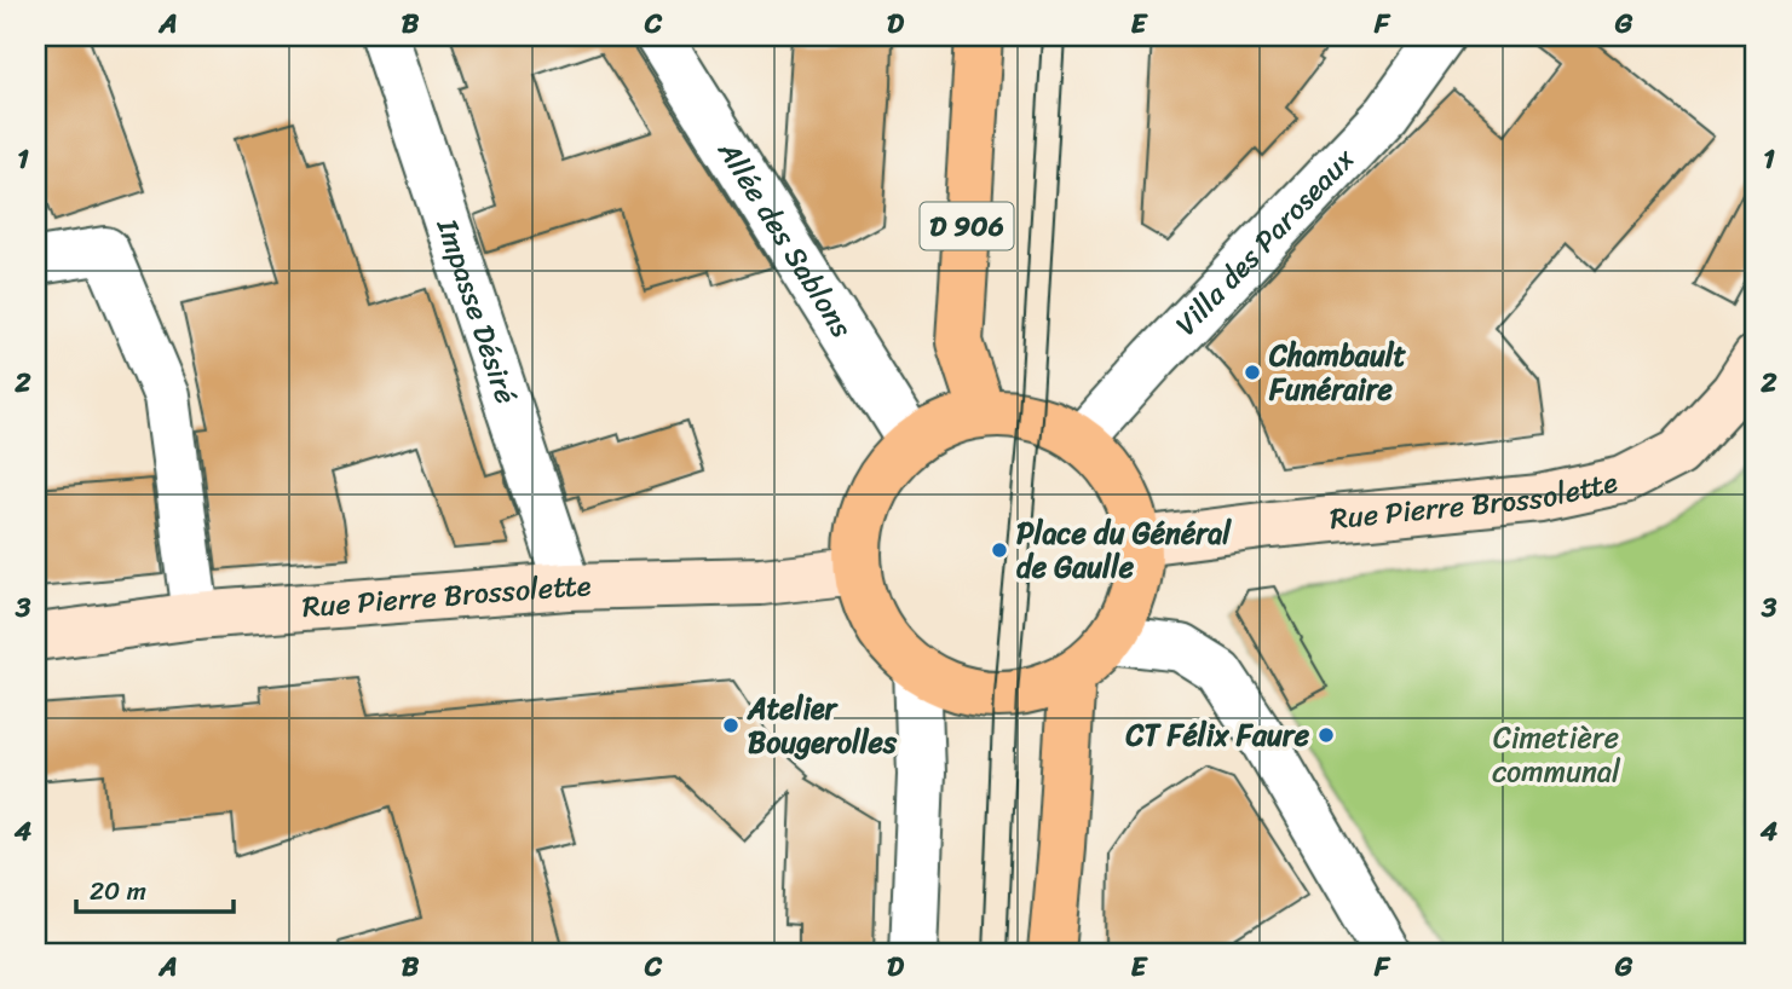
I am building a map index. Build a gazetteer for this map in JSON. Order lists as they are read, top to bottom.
{
  "streets": {
    "main road": ["D 906", "Rue Pierre Brossolette"],
    "street": ["Allée des Sablons", "Villa des Paroseaux", "Impasse Désiré"]
  },
  "crossings": [
    ["D 906", "Allée des Sablons"],
    ["D 906", "Villa des Paroseaux"],
    ["D 906", "Rue Pierre Brossolette"],
    ["Allée des Sablons", "Villa des Paroseaux"],
    ["Allée des Sablons", "Rue Pierre Brossolette"],
    ["Villa des Paroseaux", "Rue Pierre Brossolette"],
    ["Impasse Désiré", "Rue Pierre Brossolette"]
  ],
  "parks": ["Cimetière communal"],
  "places": [
    "Chambault Funéraire",
    "Place du Général de Gaulle",
    "Atelier Bougerolles",
    "CT Félix Faure"
  ],
  "scale_bar": "20 m",
  "grid": {
    "columns": [
      "A",
      "B",
      "C",
      "D",
      "E",
      "F",
      "G"
    ],
    "rows": [
      "1",
      "2",
      "3",
      "4"
    ]
  }
}
